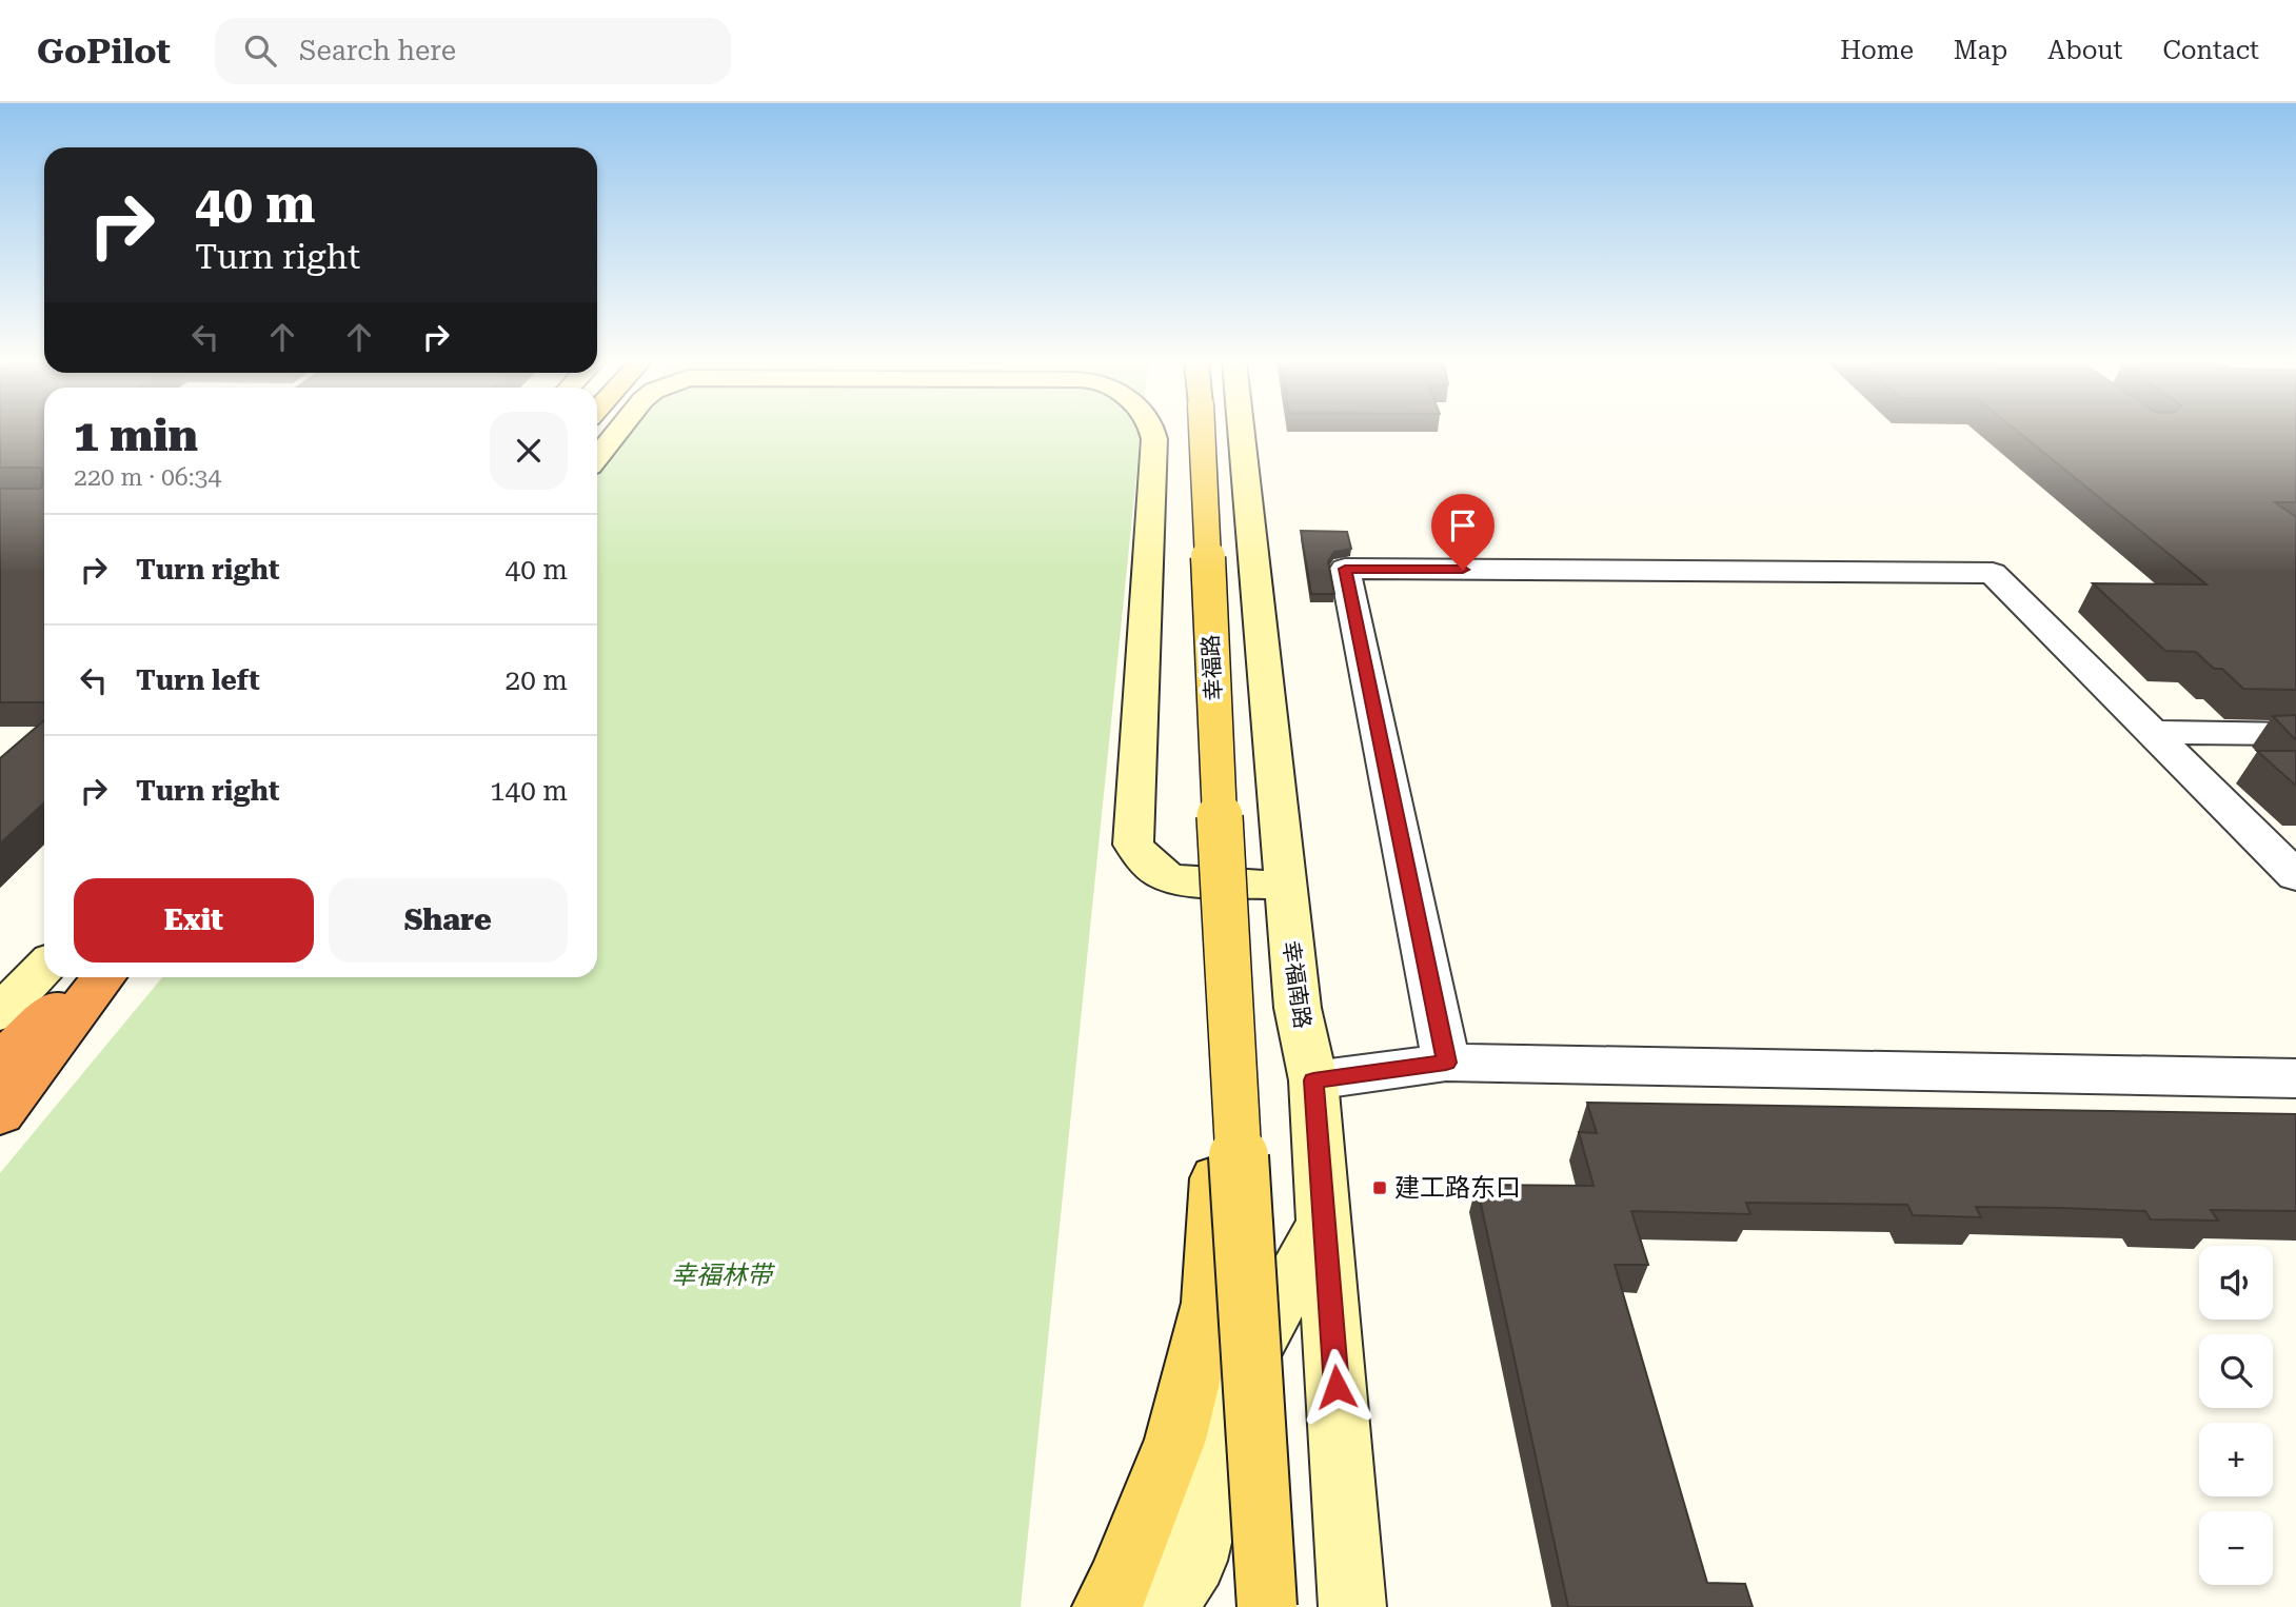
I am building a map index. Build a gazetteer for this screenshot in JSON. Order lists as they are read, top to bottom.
{
  "streets": {
    "main road": ["幸福路", "幸福南路"]
  },
  "parks": ["幸福林带"],
  "places": {
    "transit": ["建工路东口"]
  },
  "page": {
    "header": "GoPilot",
    "search": "Search here",
    "nav": [
      "Home",
      "Map",
      "About",
      "Contact"
    ],
    "turn": ["40 m", "Turn right"],
    "heading": ["1 min", "220 m · 06:34"],
    "list": [
      {
        "name": "Turn right",
        "value": "40 m"
      },
      {
        "name": "Turn left",
        "value": "20 m"
      },
      {
        "name": "Turn right",
        "value": "140 m"
      }
    ],
    "buttons": ["Exit", "Share"],
    "map_buttons": ["+", "−"]
  }
}
